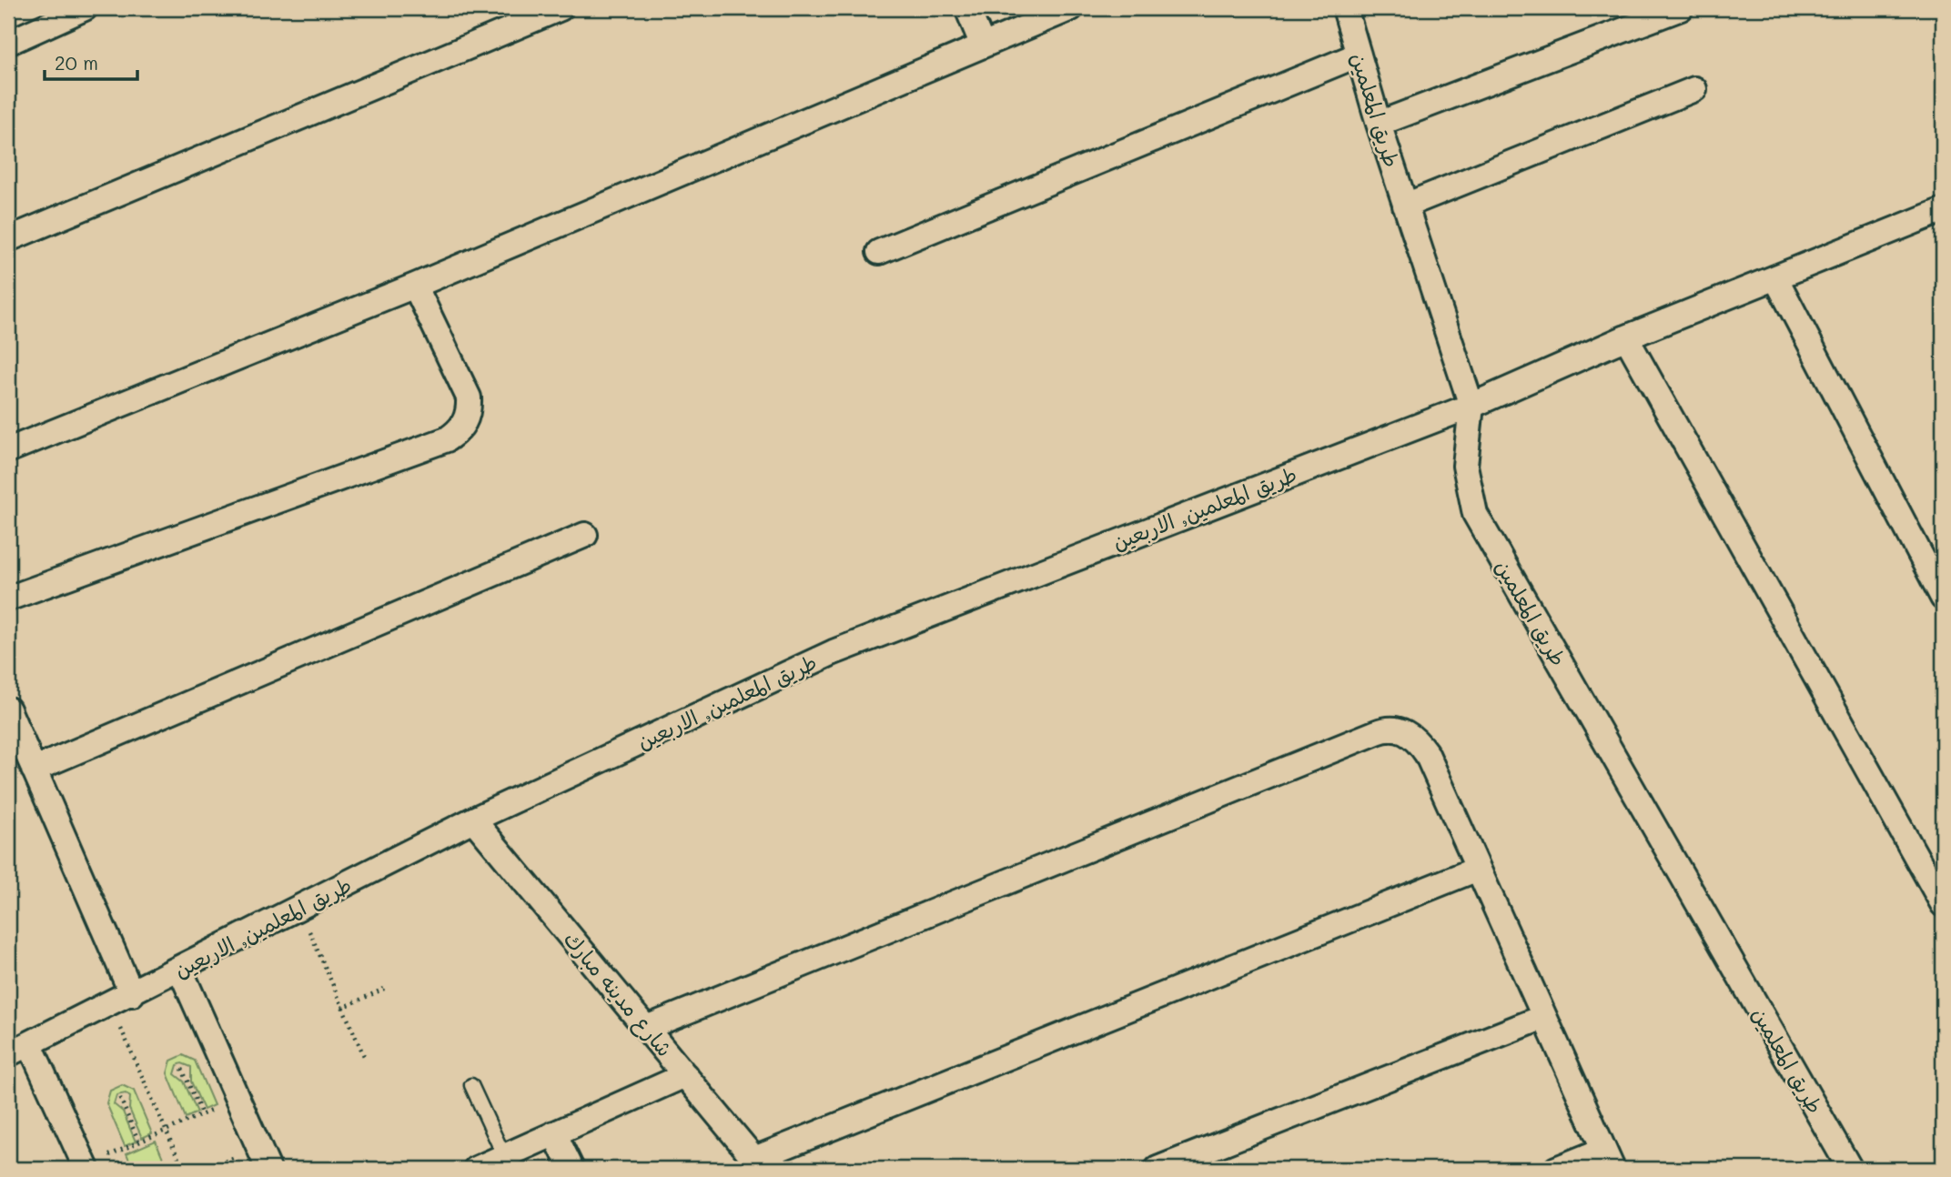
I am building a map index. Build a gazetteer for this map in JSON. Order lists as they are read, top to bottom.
{
  "streets": {
    "street": ["طريق المعلمين", "طريق المعلمين, الاربعين", "شارع مدينه مبارك"]
  },
  "crossings": [
    ["طريق المعلمين", "طريق المعلمين, الاربعين"],
    ["طريق المعلمين, الاربعين", "شارع مدينه مبارك"]
  ],
  "scale_bar": "20 m"
}
